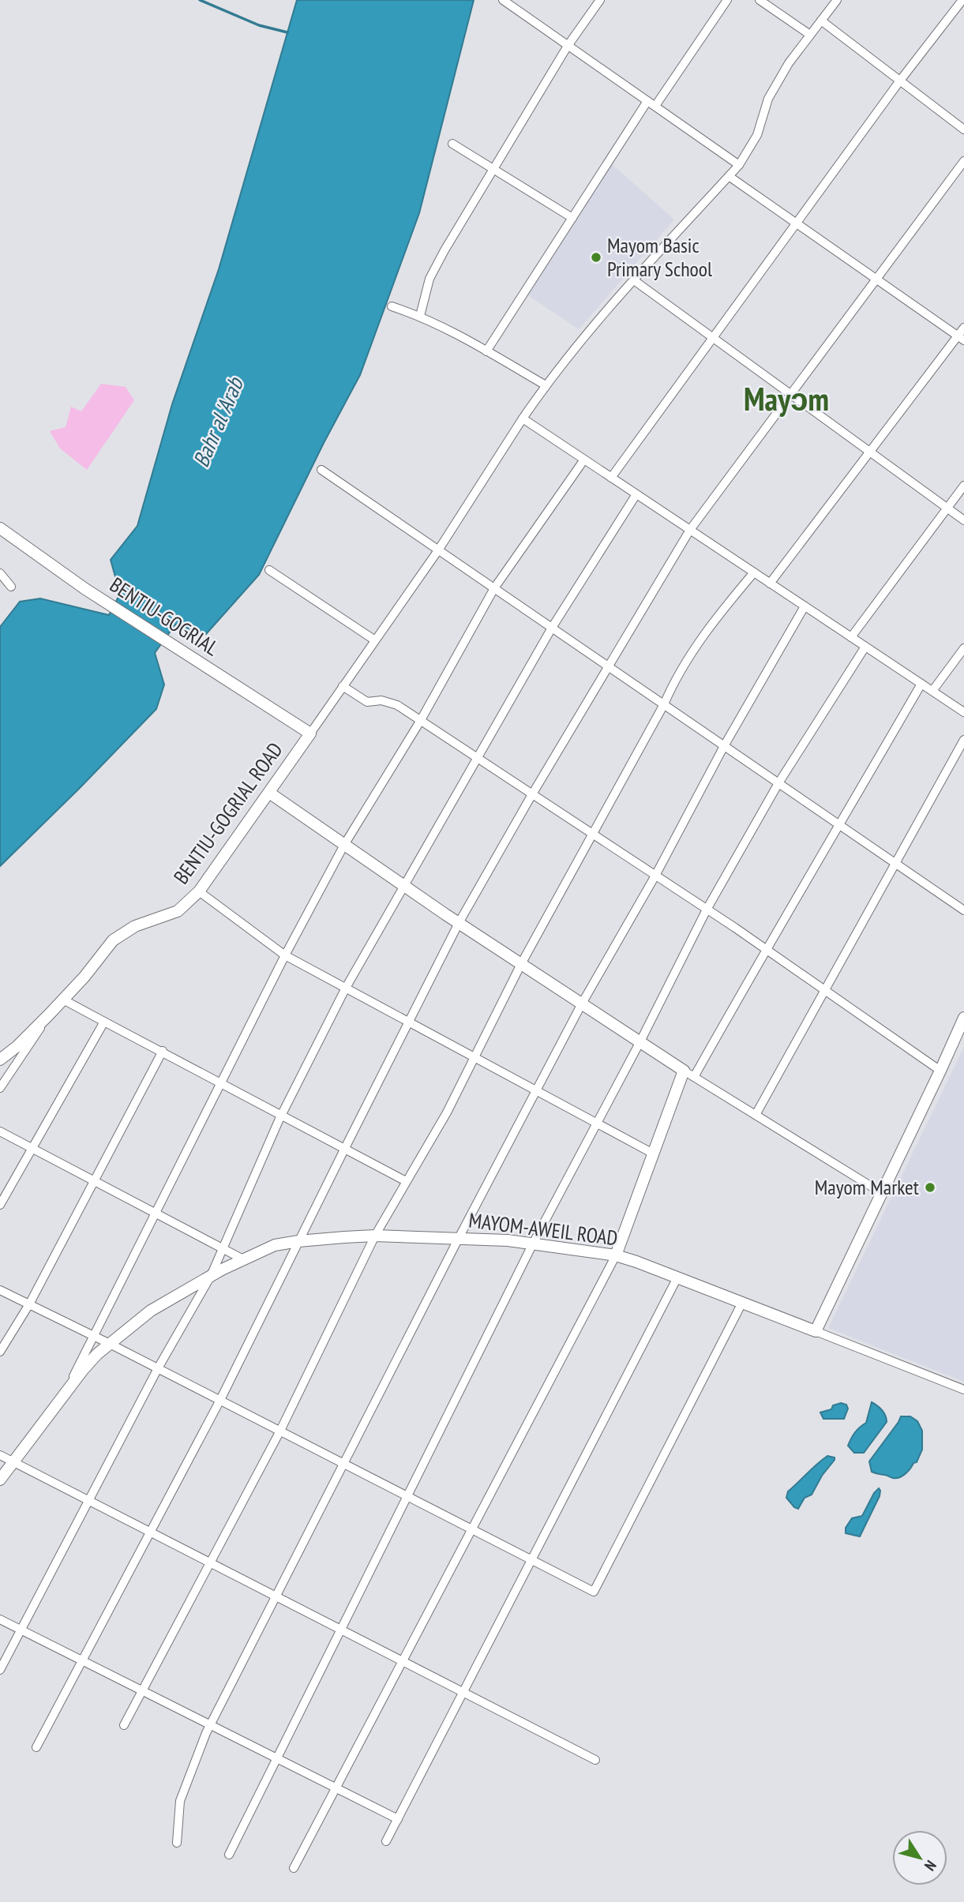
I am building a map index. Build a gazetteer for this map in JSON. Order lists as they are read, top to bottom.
{
  "streets": {
    "main road": ["BENTIU-GOGRIAL", "BENTIU-GOGRIAL ROAD", "MAYOM-AWEIL ROAD"]
  },
  "crossings": [
    ["BENTIU-GOGRIAL", "BENTIU-GOGRIAL ROAD"]
  ],
  "districts": ["Mayɔm"],
  "water": ["Bahr al 'Arab"],
  "places": ["Mayom Basic Primary School", "Mayom Market"],
  "north": "bottom right"
}
